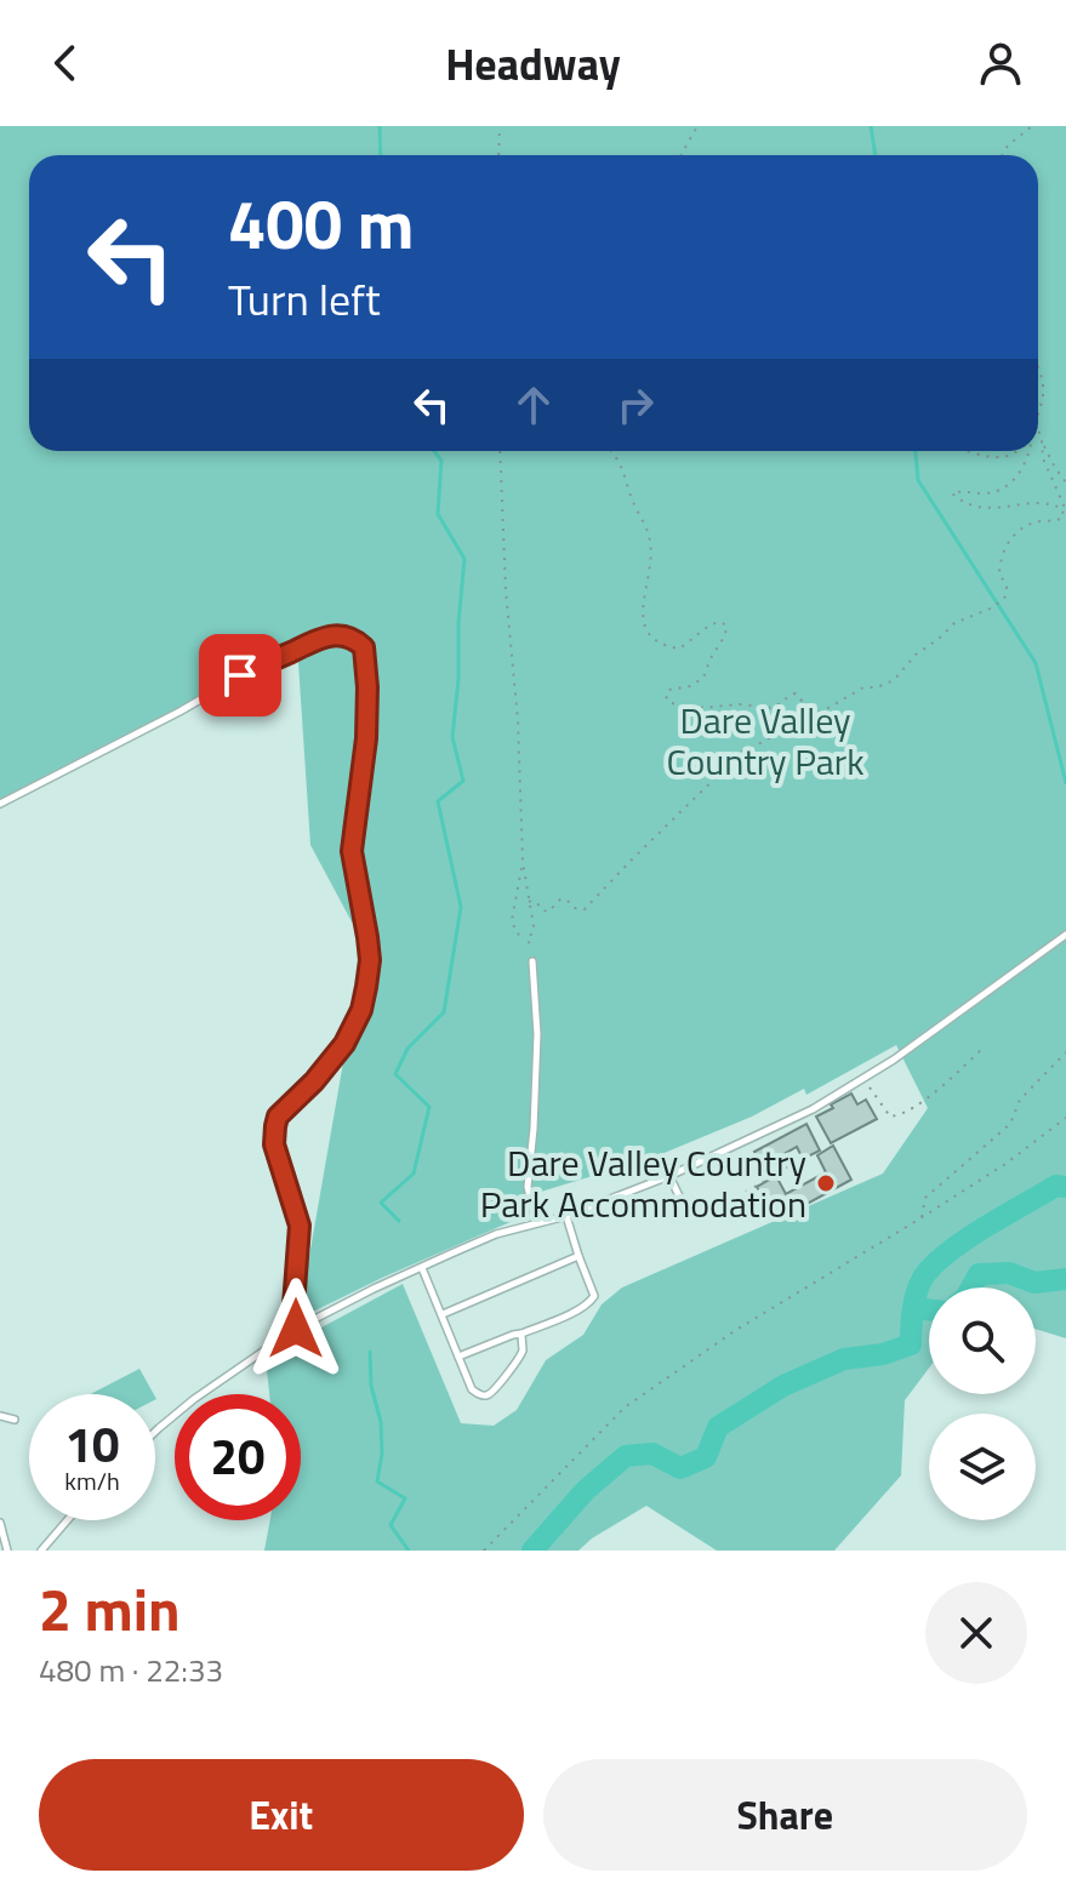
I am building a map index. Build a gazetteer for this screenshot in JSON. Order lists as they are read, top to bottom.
{
  "parks": ["Dare Valley Country Park"],
  "places": ["Dare Valley Country Park Accommodation"],
  "page": {
    "header": "Headway",
    "turn": ["400 m", "Turn left"],
    "speed": "10 km/h",
    "limit": "20",
    "heading": ["2 min", "480 m · 22:33"],
    "buttons": ["Exit", "Share"]
  }
}
